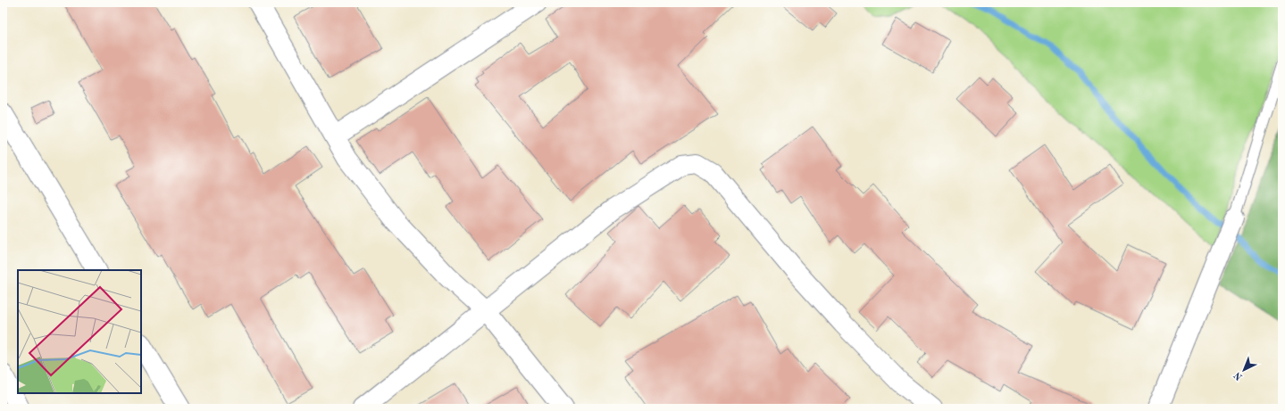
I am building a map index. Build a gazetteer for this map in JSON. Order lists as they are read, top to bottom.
{
  "north": "bottom left"
}
